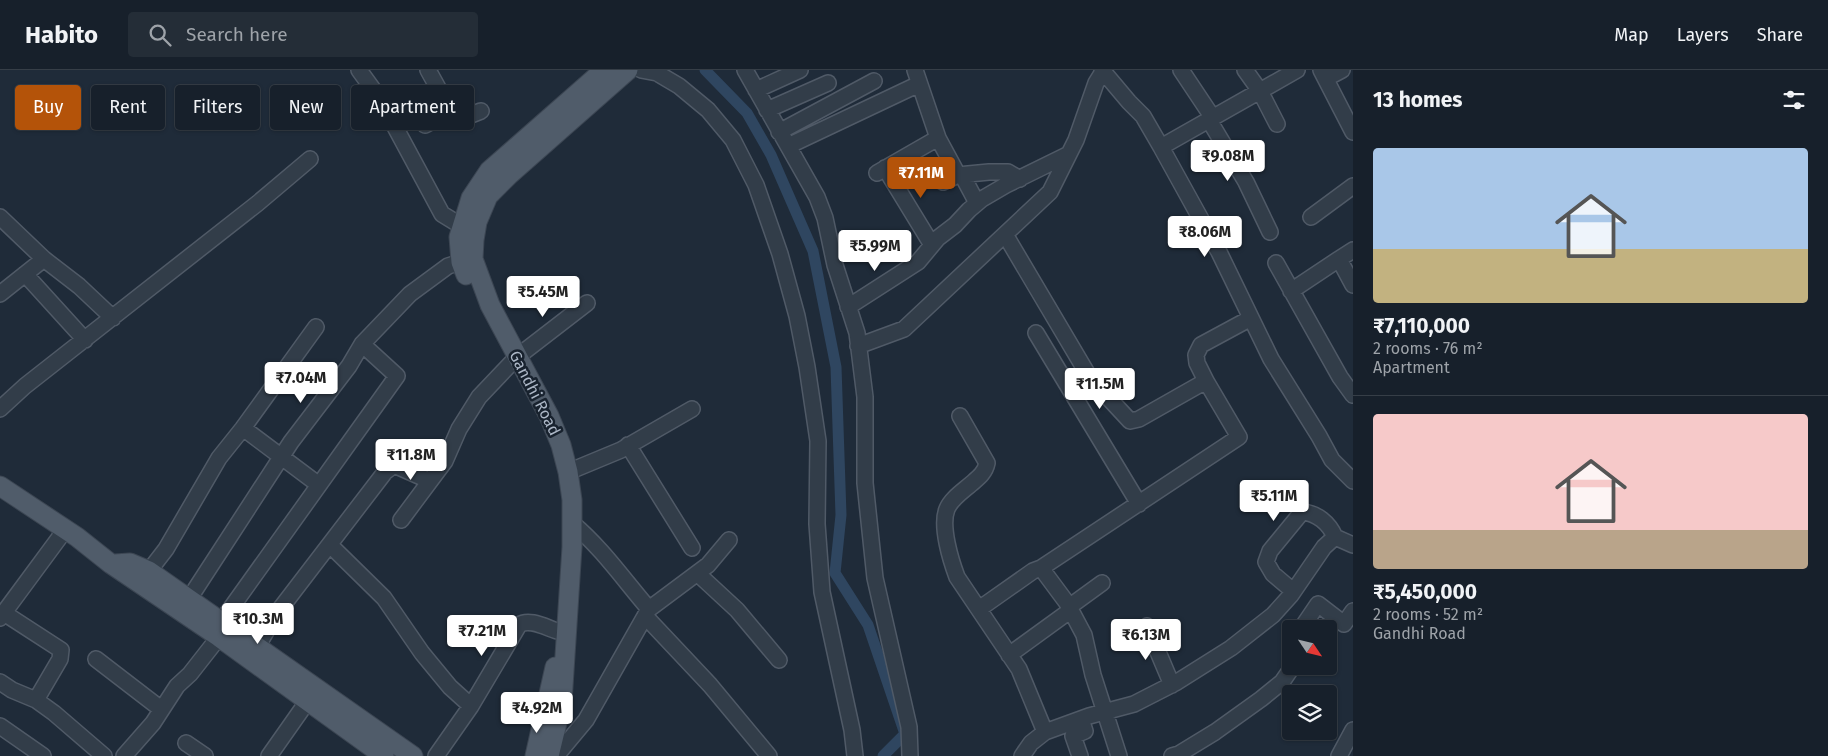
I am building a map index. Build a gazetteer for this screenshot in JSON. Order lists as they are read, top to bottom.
{
  "streets": {
    "main road": ["Gandhi Road"]
  },
  "north": "bottom right",
  "page": {
    "header": "Habito",
    "search": "Search here",
    "nav": ["Map", "Layers", "Share"],
    "heading": "13 homes",
    "chip": [
      "Buy",
      "Rent",
      "Filters",
      "New",
      "Apartment"
    ],
    "list": [
      {
        "name": "₹7,110,000",
        "note": "2 rooms · 76 m² · Apartment"
      },
      {
        "name": "₹5,450,000",
        "note": "2 rooms · 52 m² · Gandhi Road"
      }
    ],
    "price": [
      "₹9.08M",
      "₹7.11M",
      "₹8.06M",
      "₹5.99M",
      "₹5.45M",
      "₹7.04M",
      "₹11.5M",
      "₹11.8M",
      "₹5.11M",
      "₹10.3M",
      "₹7.21M",
      "₹6.13M",
      "₹4.92M"
    ]
  }
}
